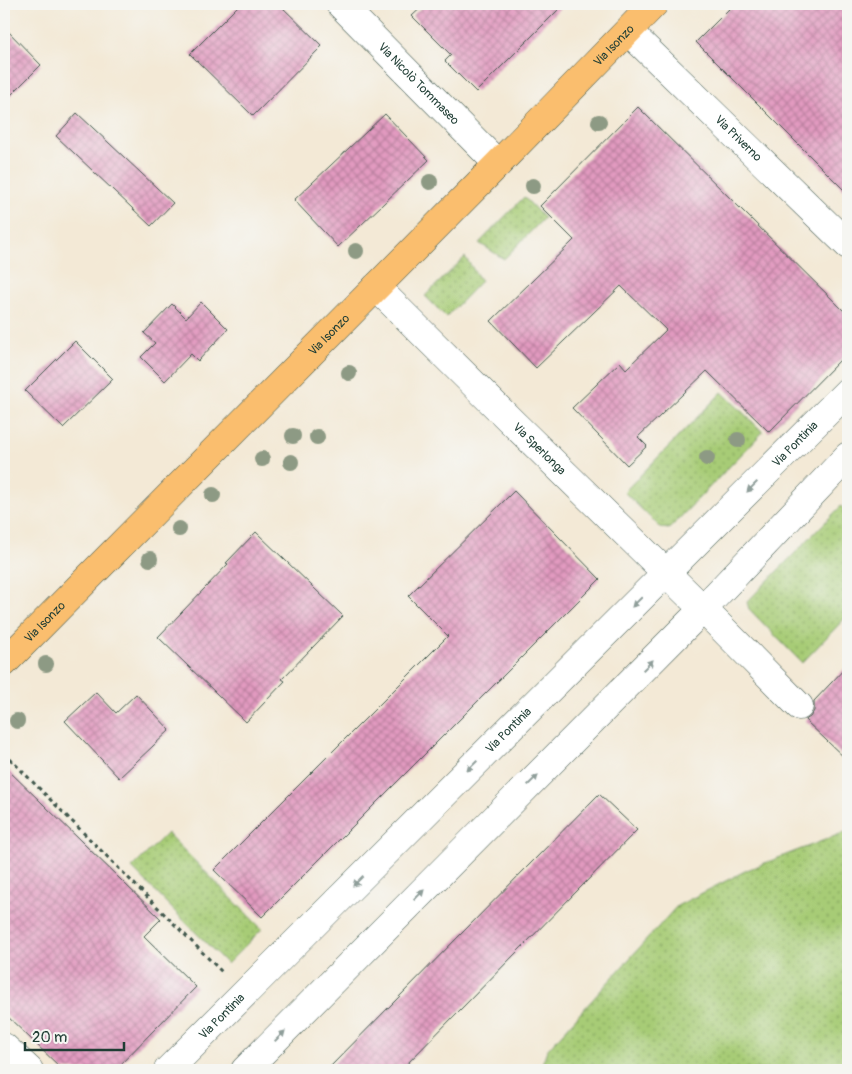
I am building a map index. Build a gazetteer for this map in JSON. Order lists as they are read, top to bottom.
{
  "streets": {
    "main road": ["Via Isonzo"],
    "street": [
      "Via Nicolò Tommaseo",
      "Via Priverno",
      "Via Pontinia",
      "Via Sperlonga"
    ]
  },
  "crossings": [
    ["Via Isonzo", "Via Nicolò Tommaseo"],
    ["Via Isonzo", "Via Priverno"],
    ["Via Isonzo", "Via Sperlonga"],
    ["Via Pontinia", "Via Sperlonga"]
  ],
  "scale_bar": "20 m"
}
